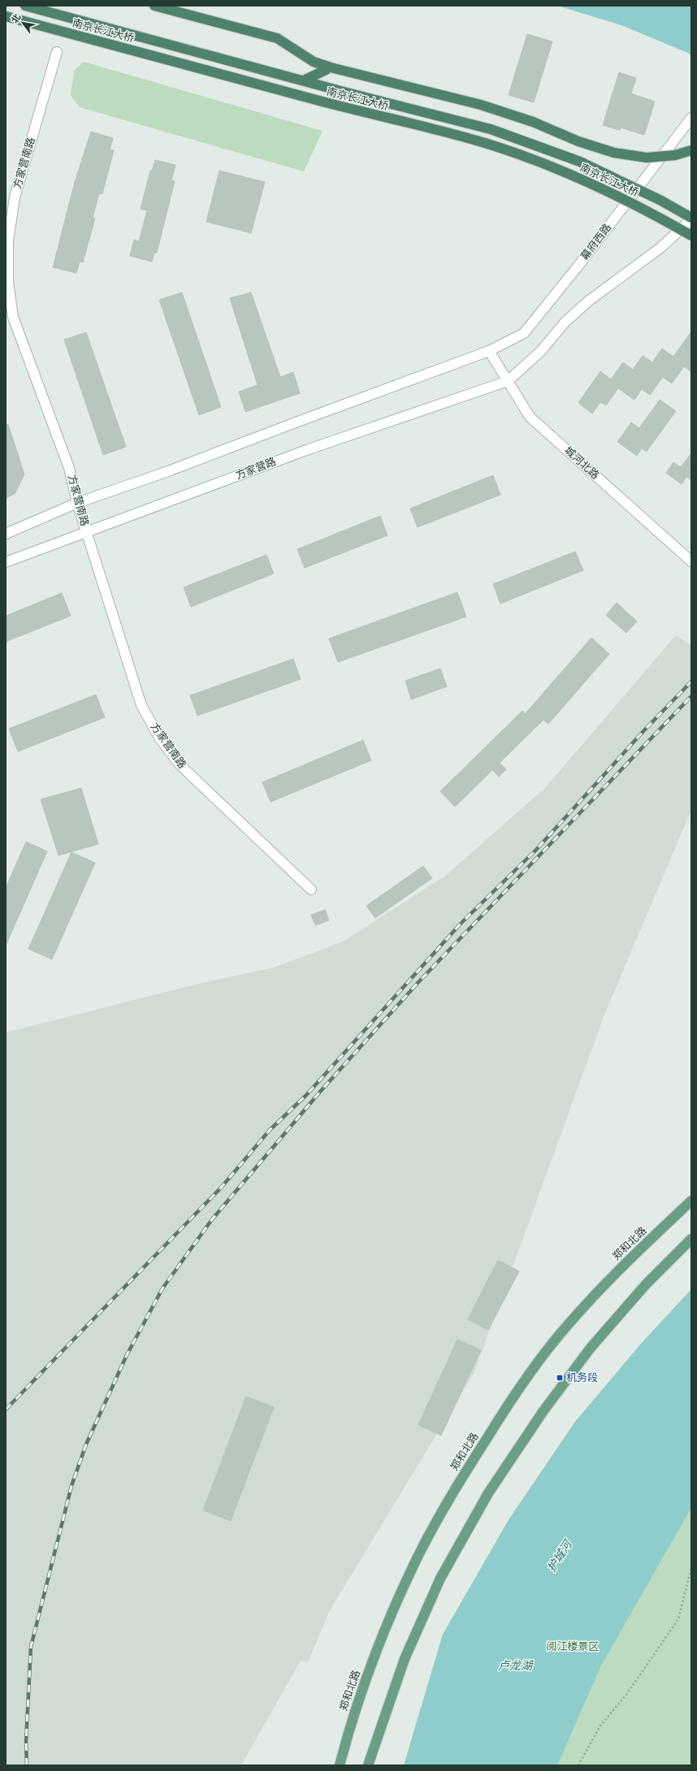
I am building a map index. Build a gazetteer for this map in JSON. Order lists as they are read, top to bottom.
{
  "streets": {
    "highway": ["南京长江大桥"],
    "main road": [
      "方家营南路",
      "幕府西路",
      "城河北路",
      "方家营路",
      "郑和北路"
    ]
  },
  "crossings": [
    ["方家营南路", "方家营路"],
    ["幕府西路", "城河北路"],
    ["城河北路", "方家营路"]
  ],
  "water": ["护城河", "卢龙湖"],
  "parks": ["阅江楼景区"],
  "places": {
    "transit": ["机务段"]
  },
  "north": "top left"
}
